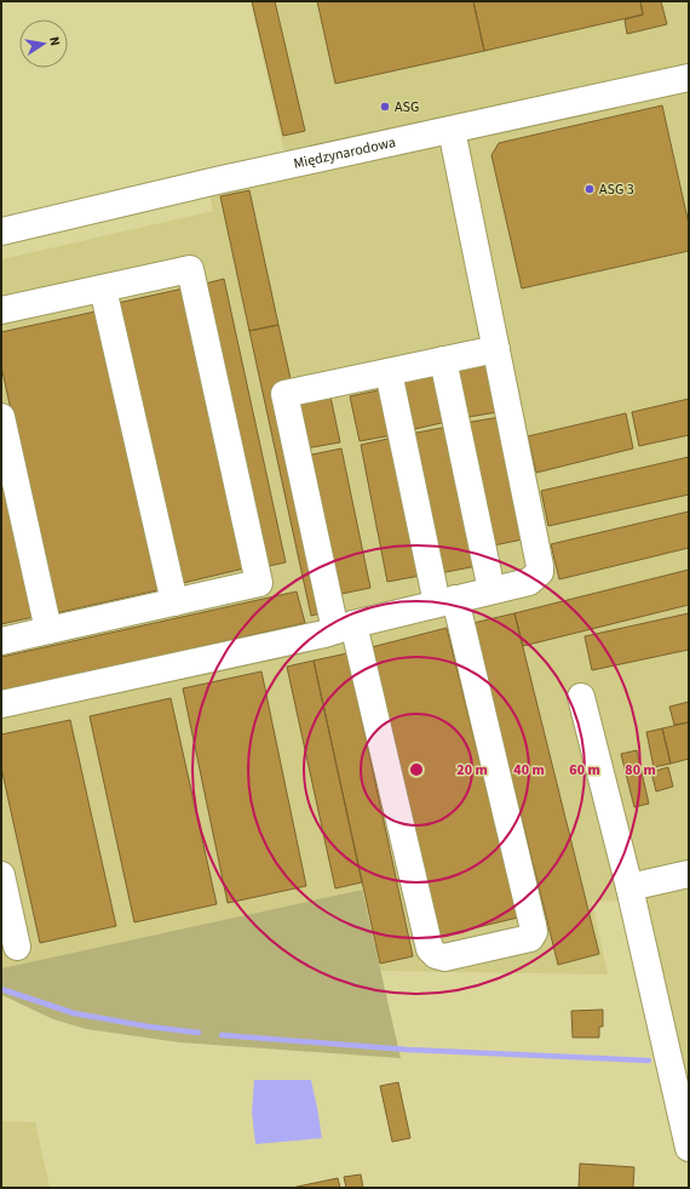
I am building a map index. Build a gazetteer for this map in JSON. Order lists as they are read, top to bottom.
{
  "streets": {
    "street": ["Międzynarodowa"]
  },
  "places": ["ASG", "ASG 3"],
  "north": "right",
  "rings": [
    "20 m",
    "40 m",
    "60 m",
    "80 m"
  ]
}
